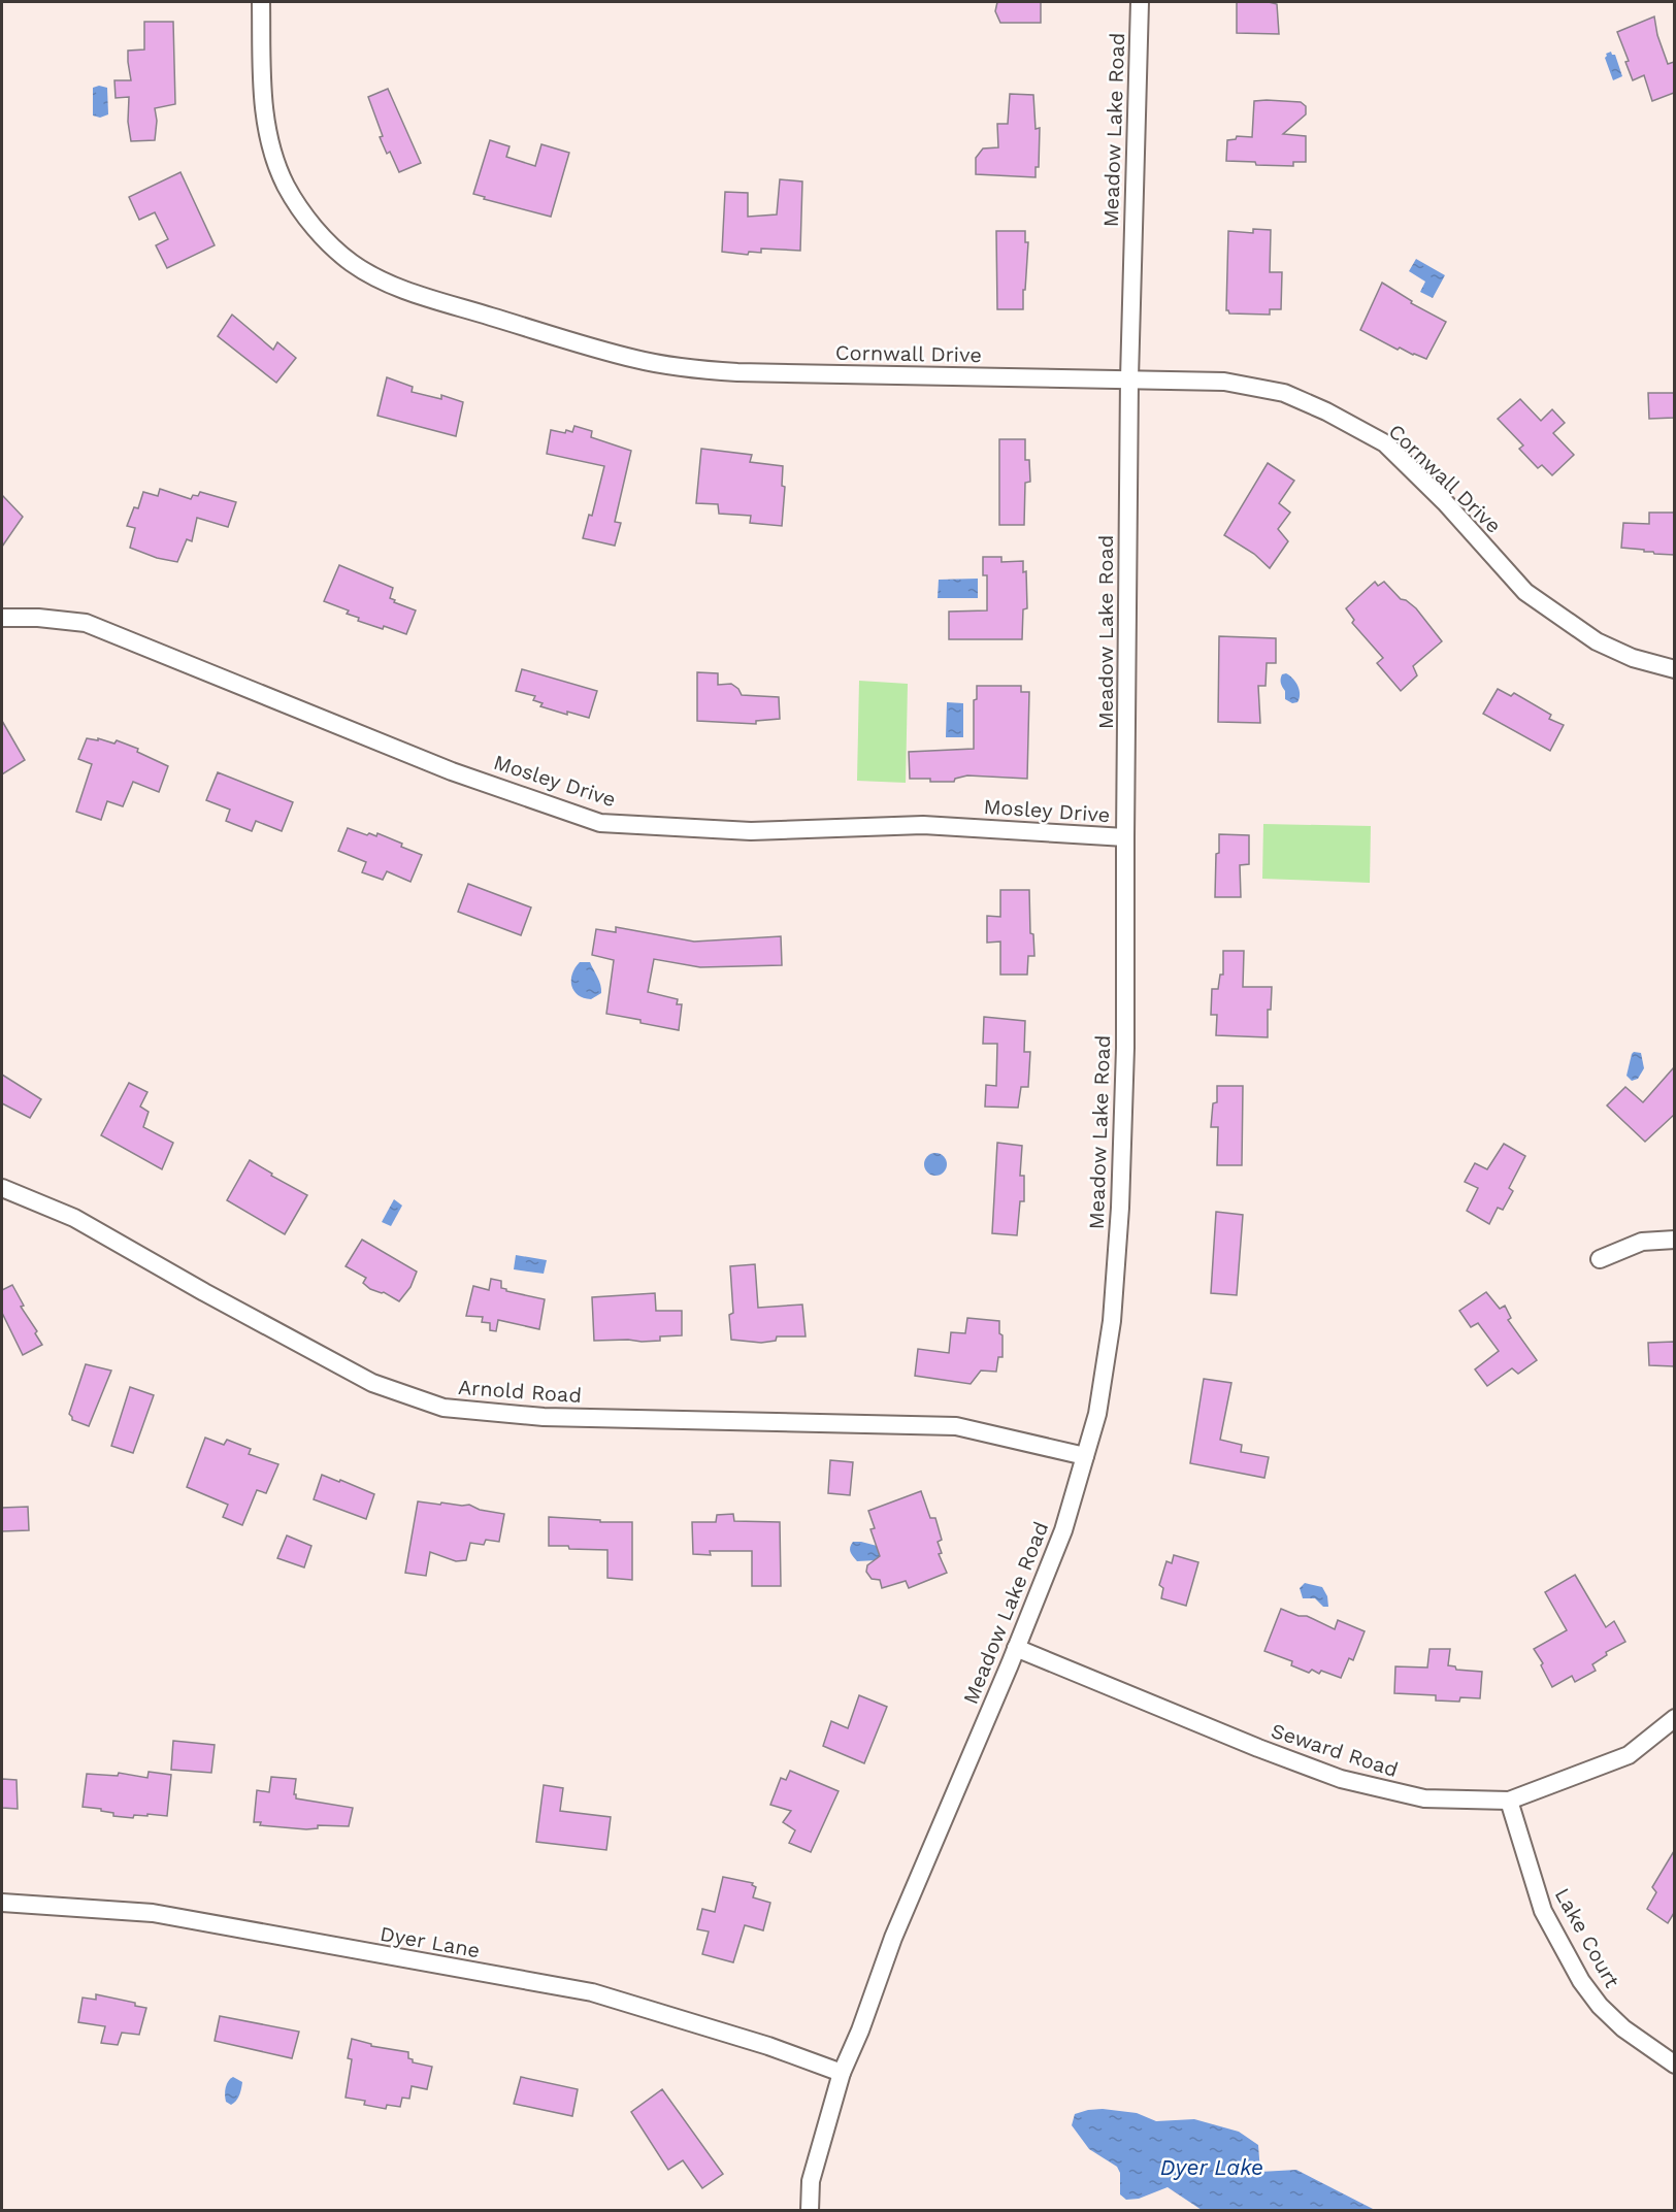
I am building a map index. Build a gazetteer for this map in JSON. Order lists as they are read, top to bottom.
{
  "streets": {
    "street": [
      "Meadow Lake Road",
      "Cornwall Drive",
      "Mosley Drive",
      "Arnold Road",
      "Seward Road",
      "Lake Court",
      "Dyer Lane"
    ]
  },
  "crossings": [
    ["Meadow Lake Road", "Cornwall Drive"],
    ["Meadow Lake Road", "Mosley Drive"],
    ["Meadow Lake Road", "Arnold Road"],
    ["Meadow Lake Road", "Seward Road"],
    ["Meadow Lake Road", "Dyer Lane"],
    ["Seward Road", "Lake Court"]
  ],
  "water": ["Dyer Lake"]
}
